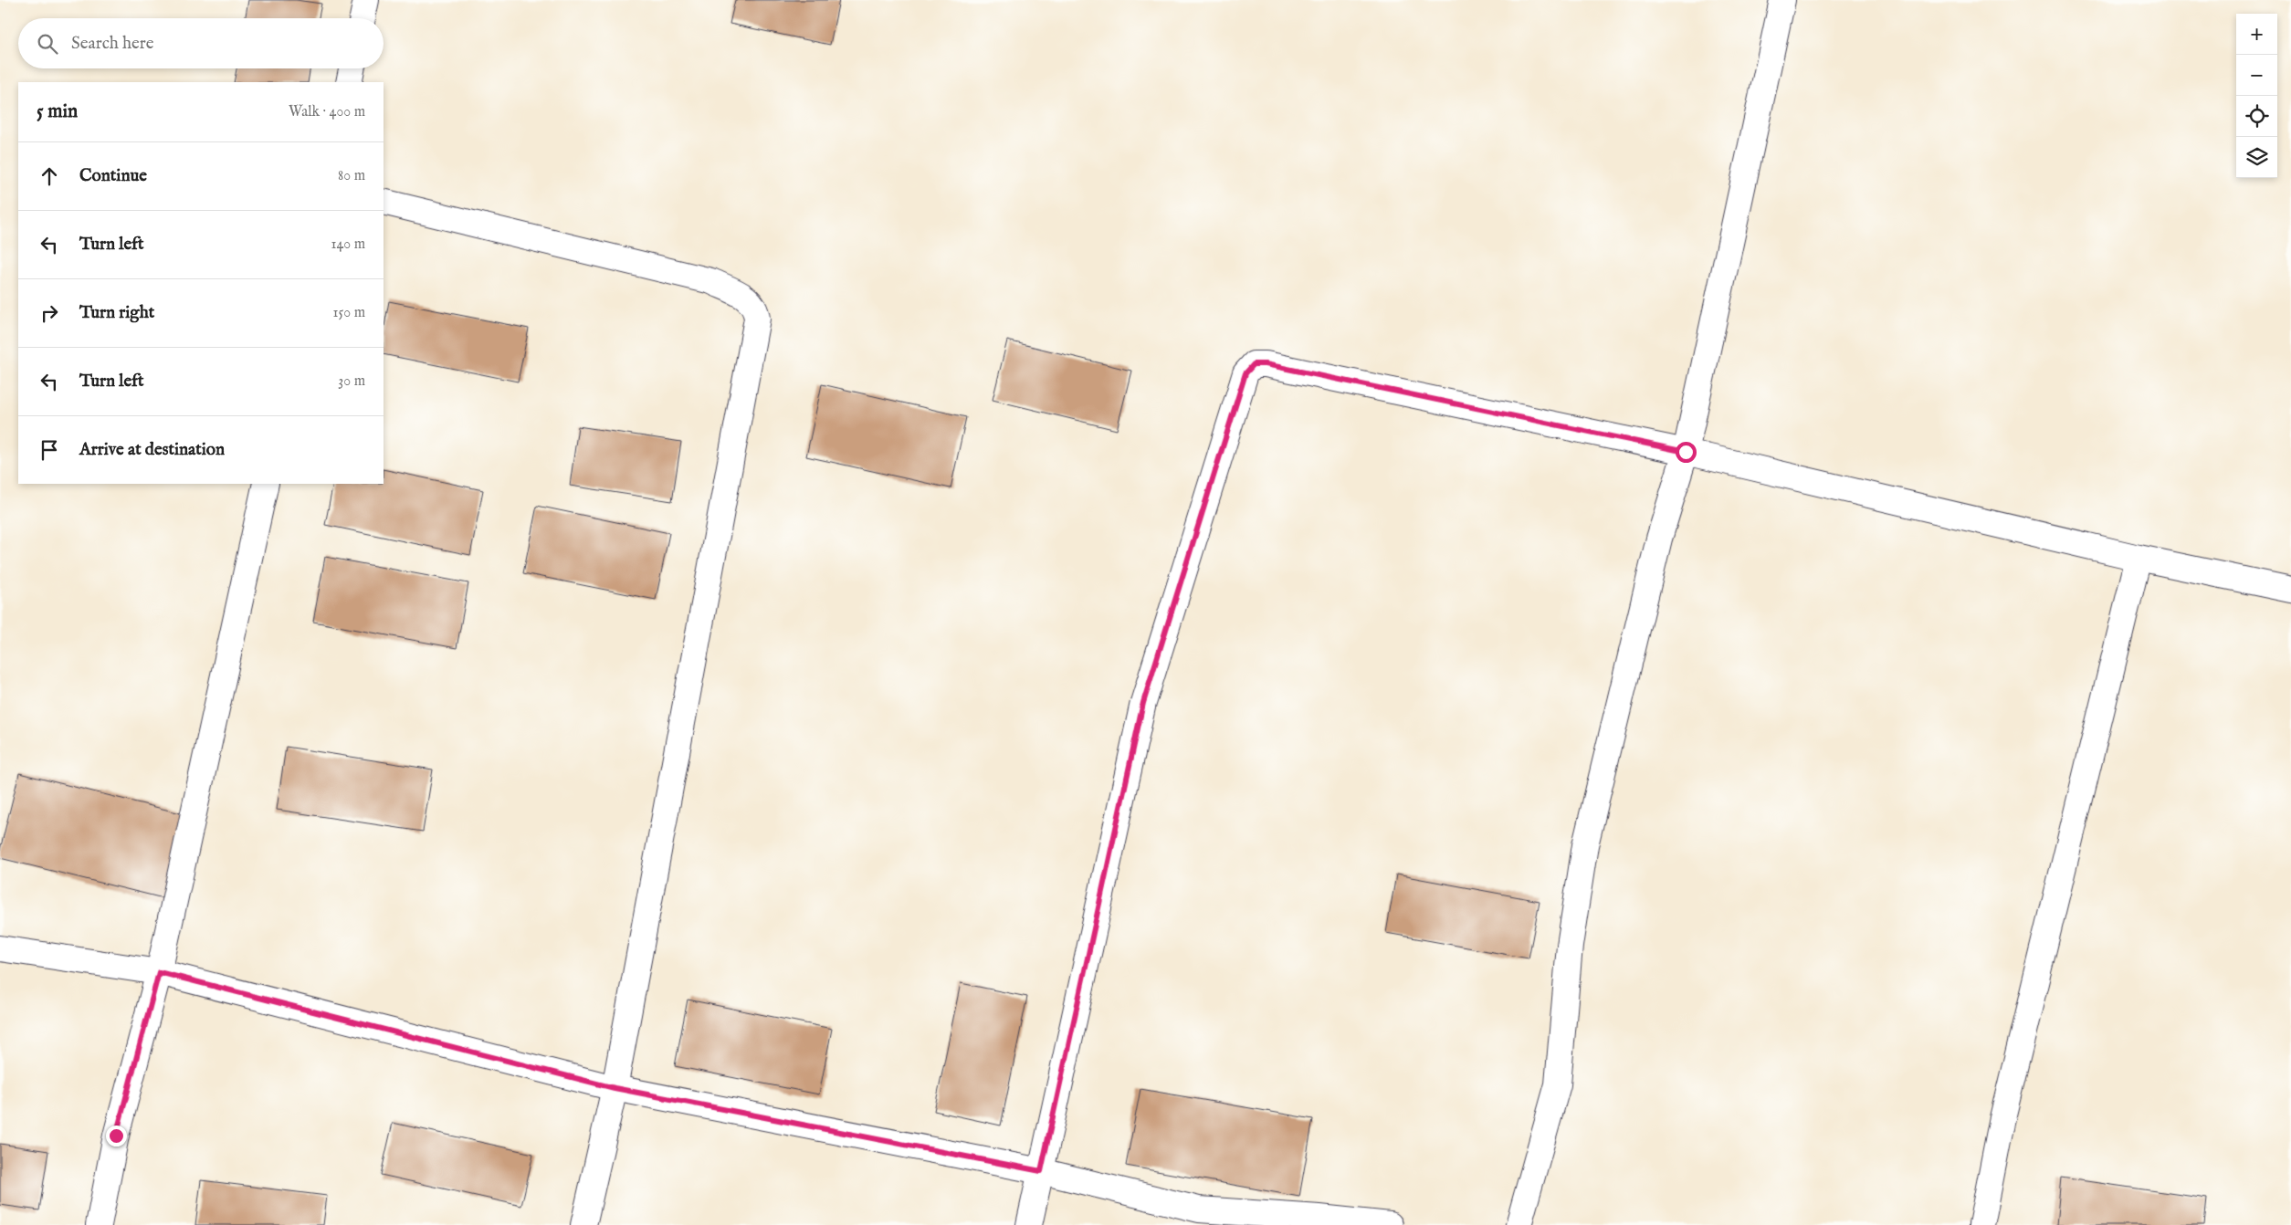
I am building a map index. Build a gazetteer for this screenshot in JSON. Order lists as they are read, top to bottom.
{
  "page": {
    "map_buttons": ["+", "−"],
    "search": "Search here",
    "heading": ["5 min", "Walk · 400 m"],
    "list": [
      ["Continue", "80 m"],
      ["Turn left", "140 m"],
      ["Turn right", "150 m"],
      ["Turn left", "30 m"],
      "Arrive at destination"
    ]
  }
}
